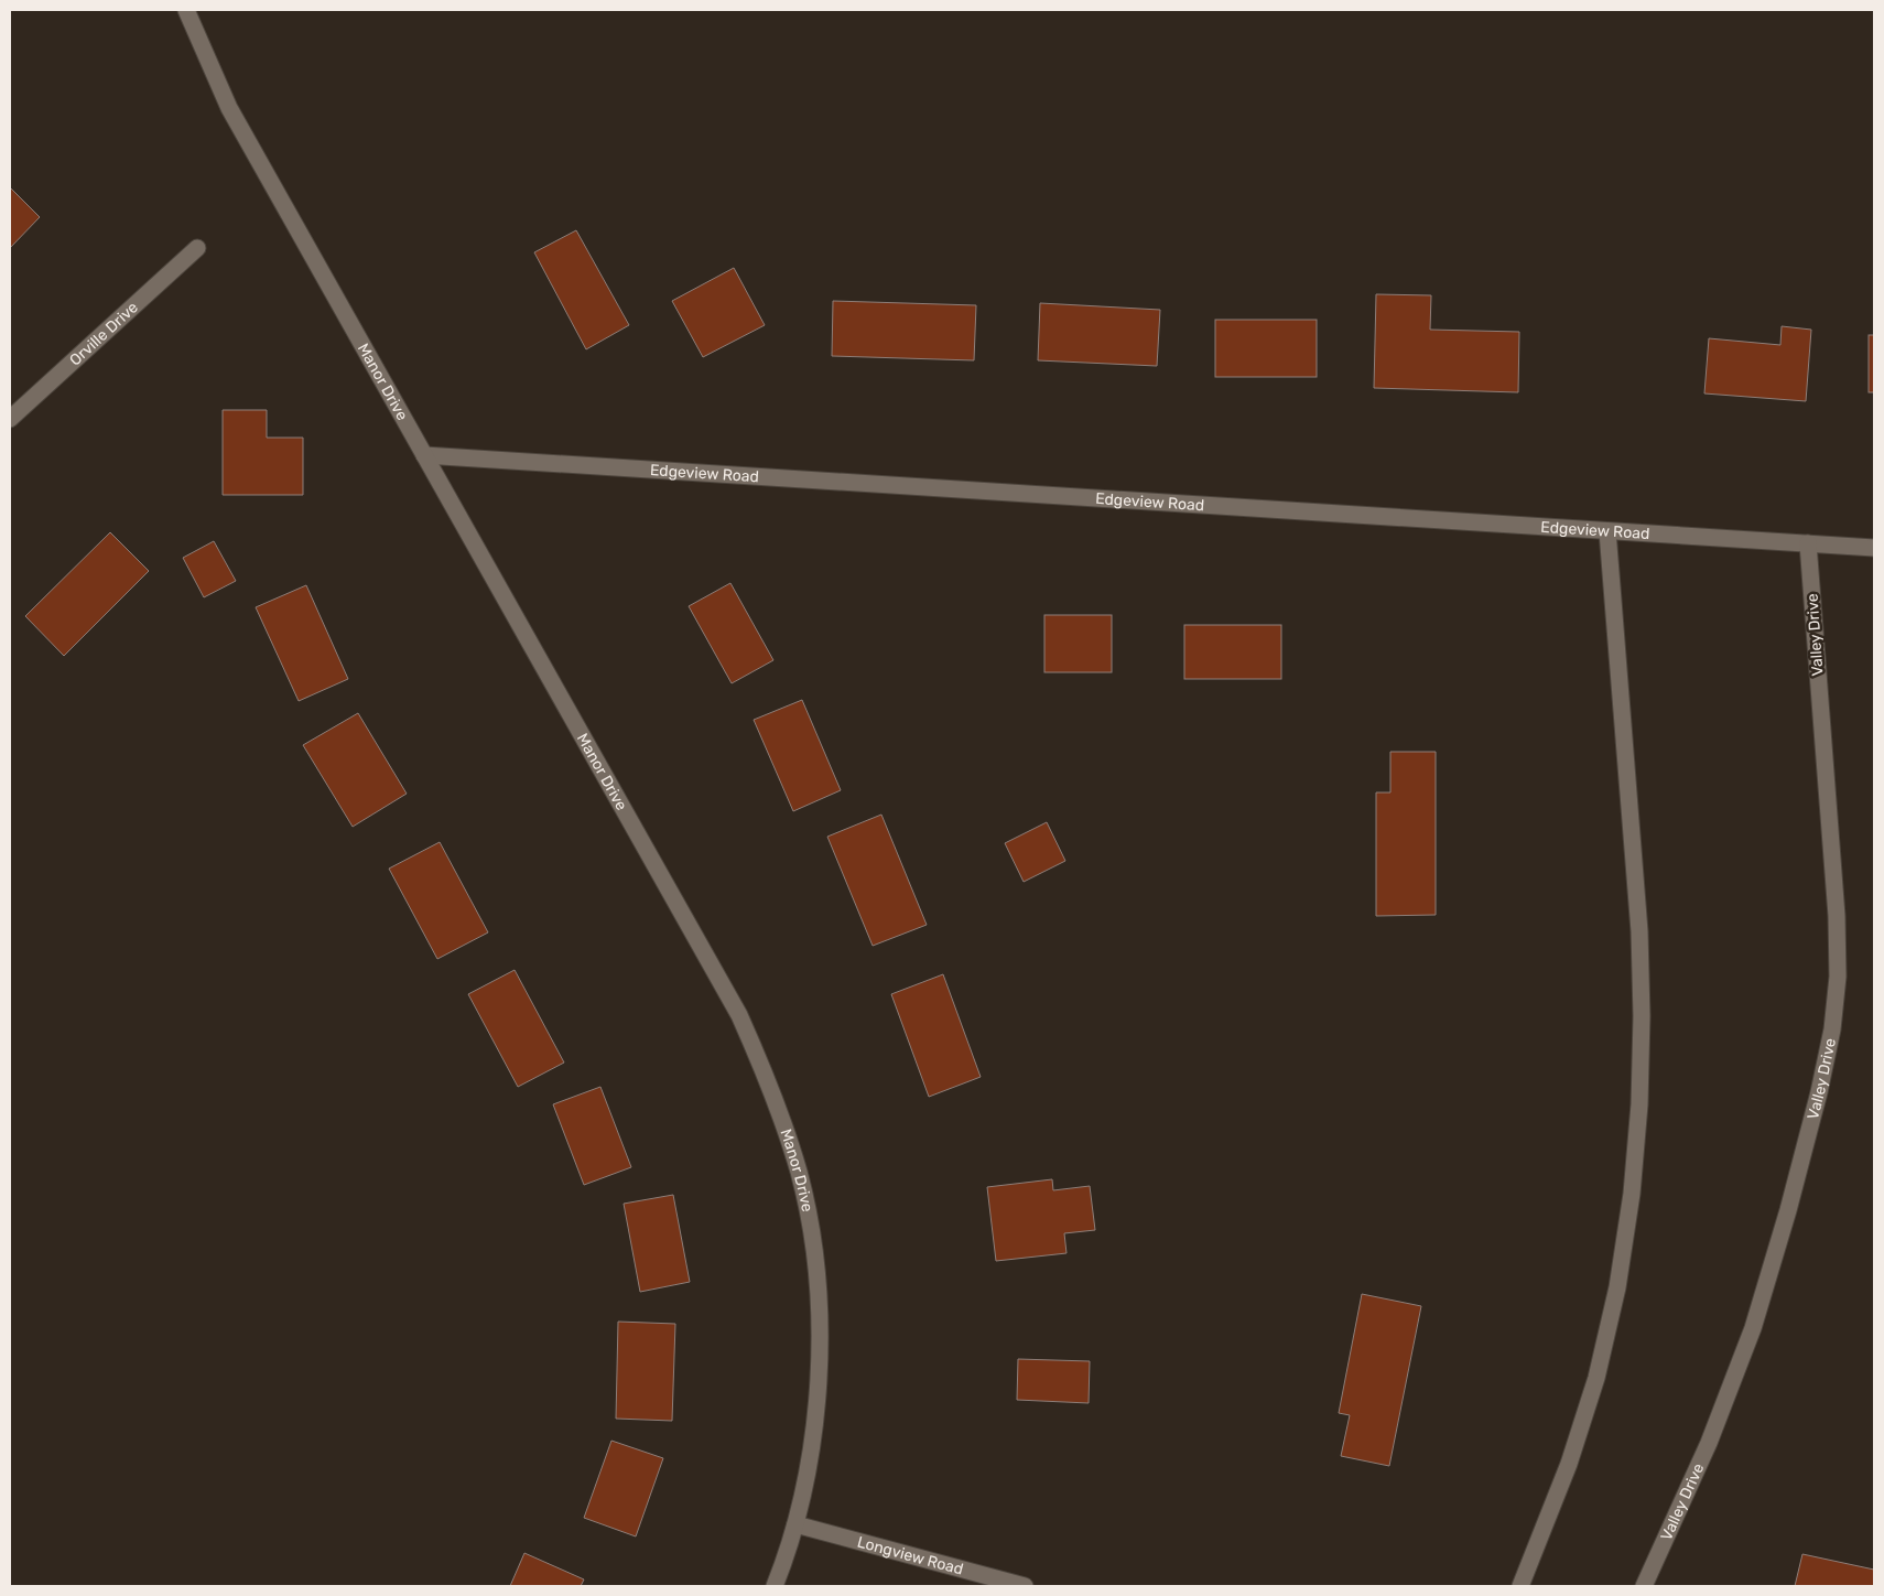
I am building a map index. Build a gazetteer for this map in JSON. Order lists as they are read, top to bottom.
{
  "streets": {
    "street": [
      "Orville Drive",
      "Manor Drive",
      "Edgeview Road",
      "Valley Drive",
      "Longview Road"
    ]
  },
  "crossings": [
    ["Manor Drive", "Edgeview Road"],
    ["Manor Drive", "Longview Road"],
    ["Edgeview Road", "Valley Drive"]
  ]
}
